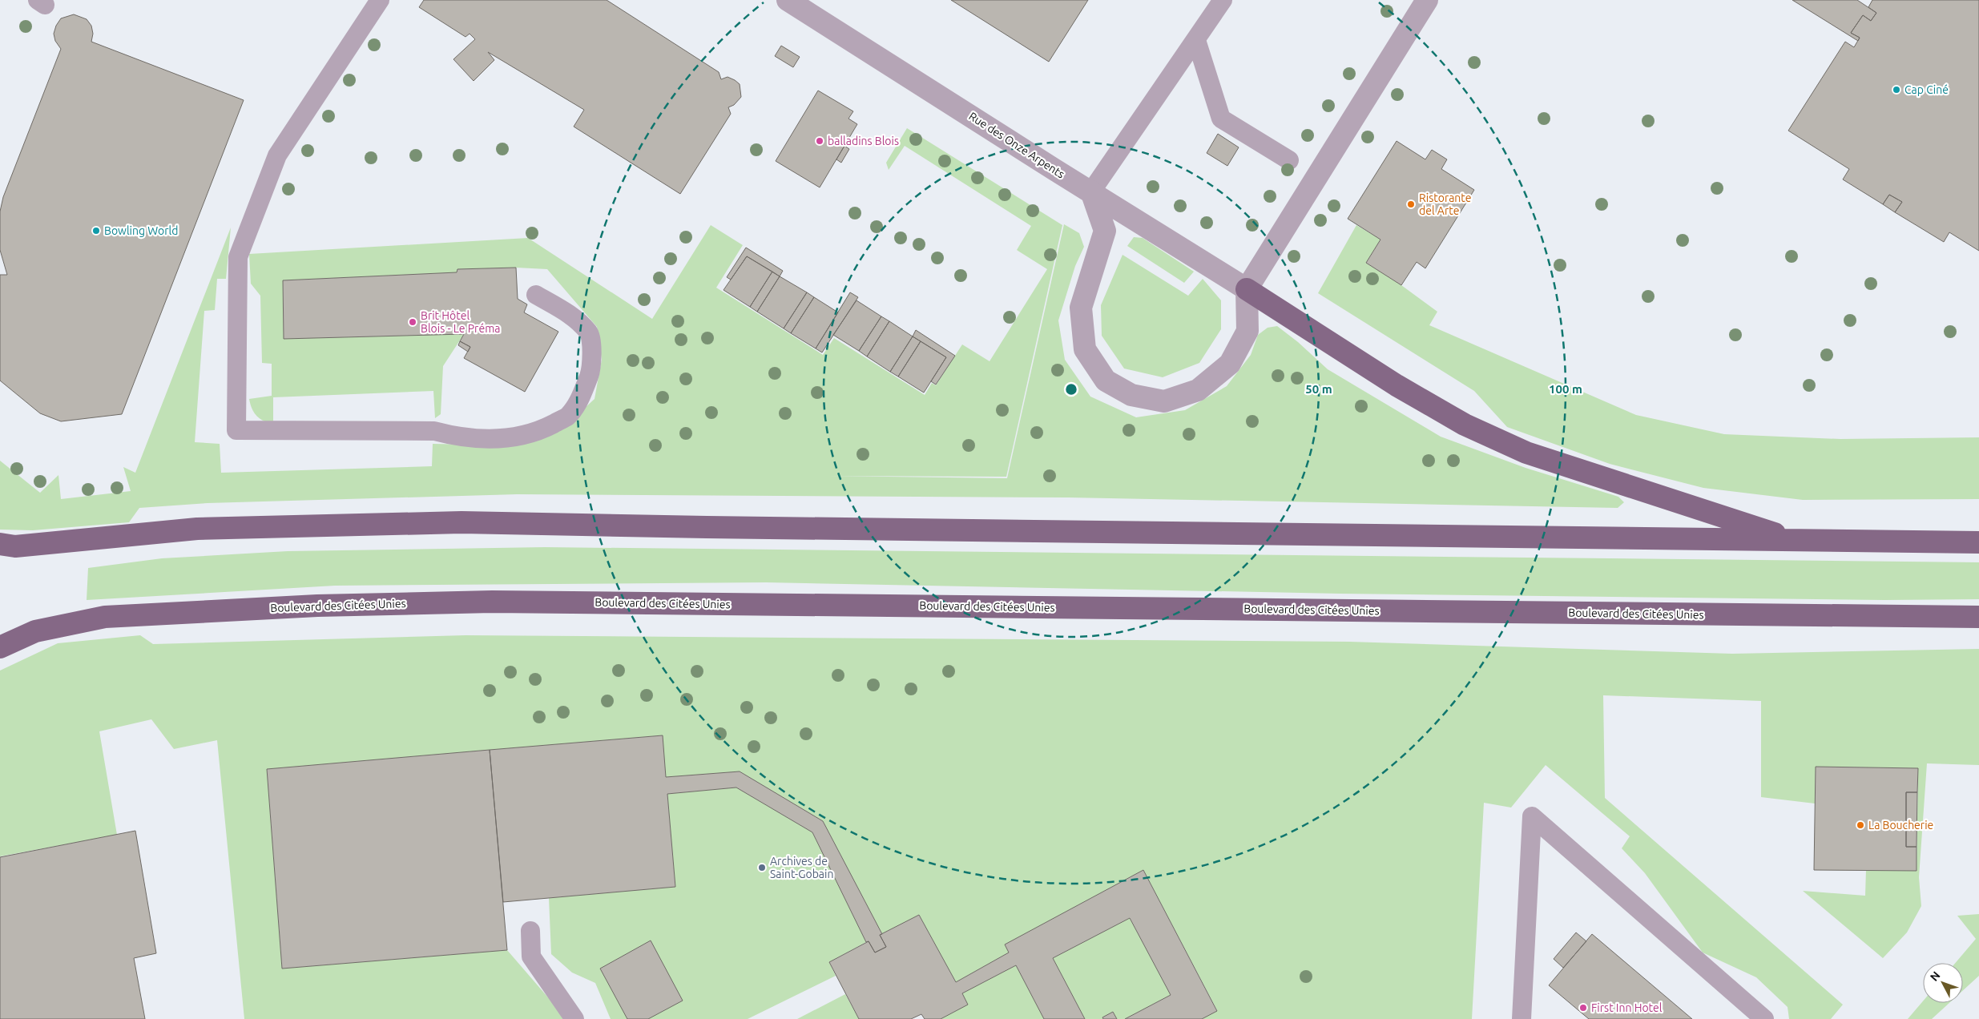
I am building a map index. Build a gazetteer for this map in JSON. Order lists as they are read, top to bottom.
{
  "streets": {
    "main road": ["Boulevard des Citées Unies"],
    "street": ["Rue des Onze Arpents"]
  },
  "places": [
    "Cap Ciné",
    "balladins Blois",
    "Ristorante del Arte",
    "Bowling World",
    "Brit Hôtel Blois - Le Préma",
    "La Boucherie",
    "Archives de Saint-Gobain",
    "First Inn Hotel"
  ],
  "north": "top left",
  "rings": ["50 m", "100 m"]
}
